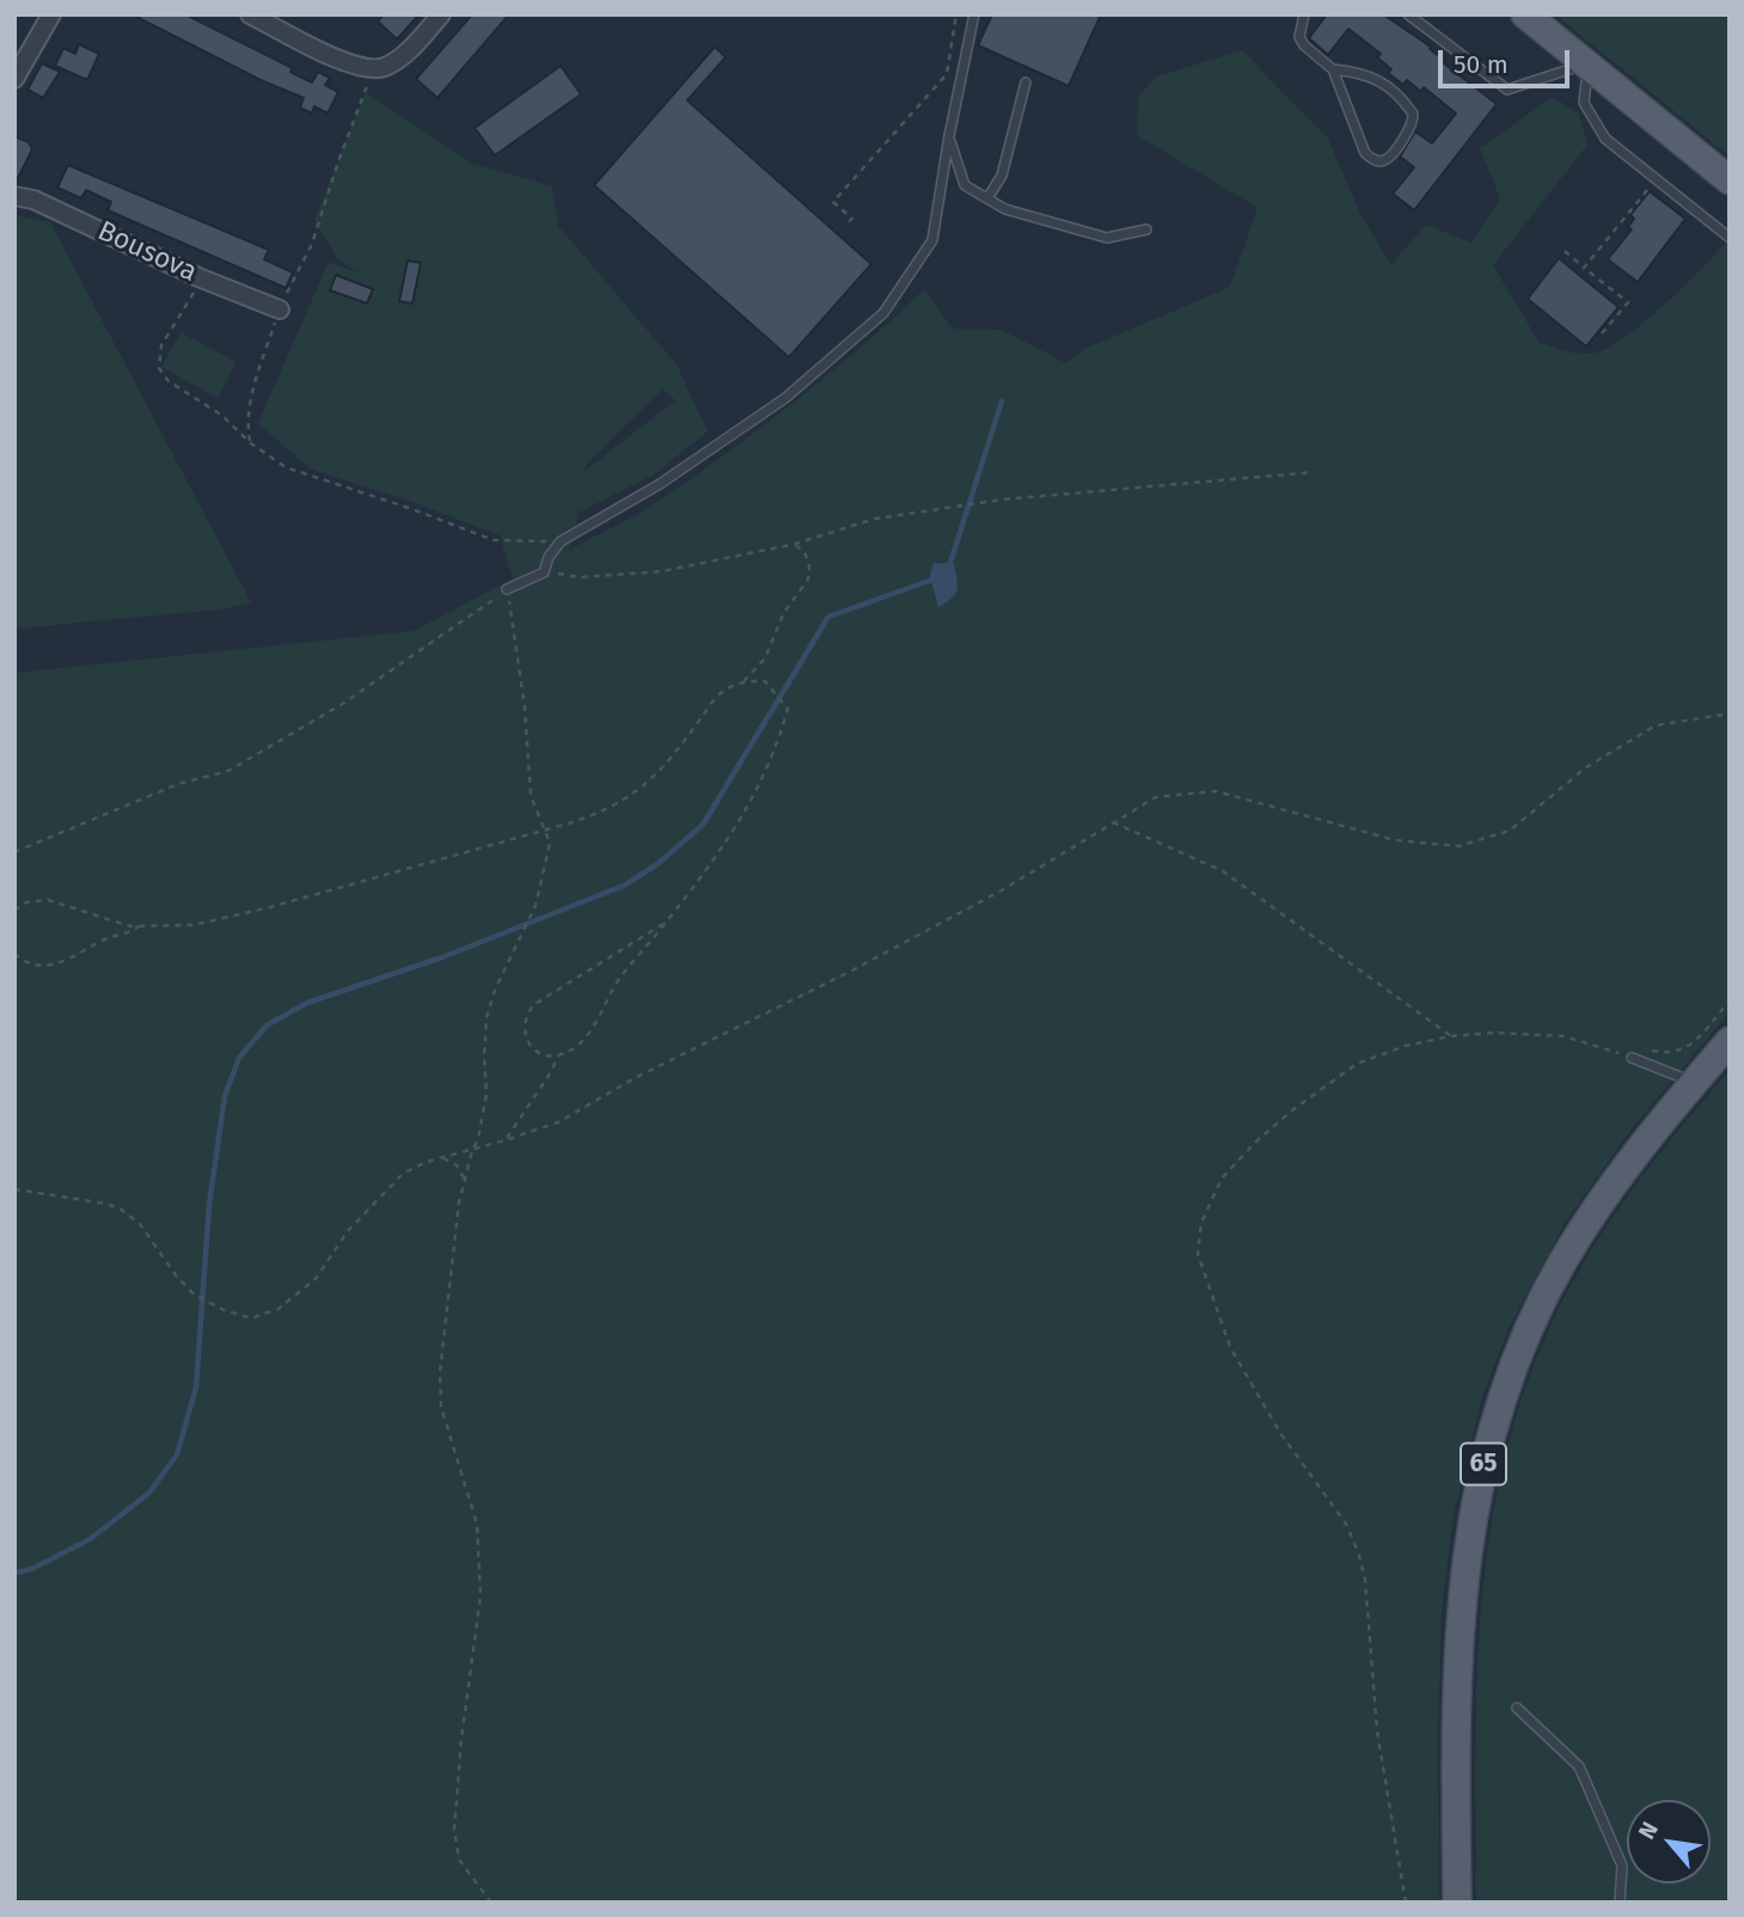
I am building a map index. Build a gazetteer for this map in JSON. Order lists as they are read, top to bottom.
{
  "streets": {
    "main road": ["65"],
    "street": ["Bousova"]
  },
  "scale_bar": "50 m",
  "north": "top left"
}
